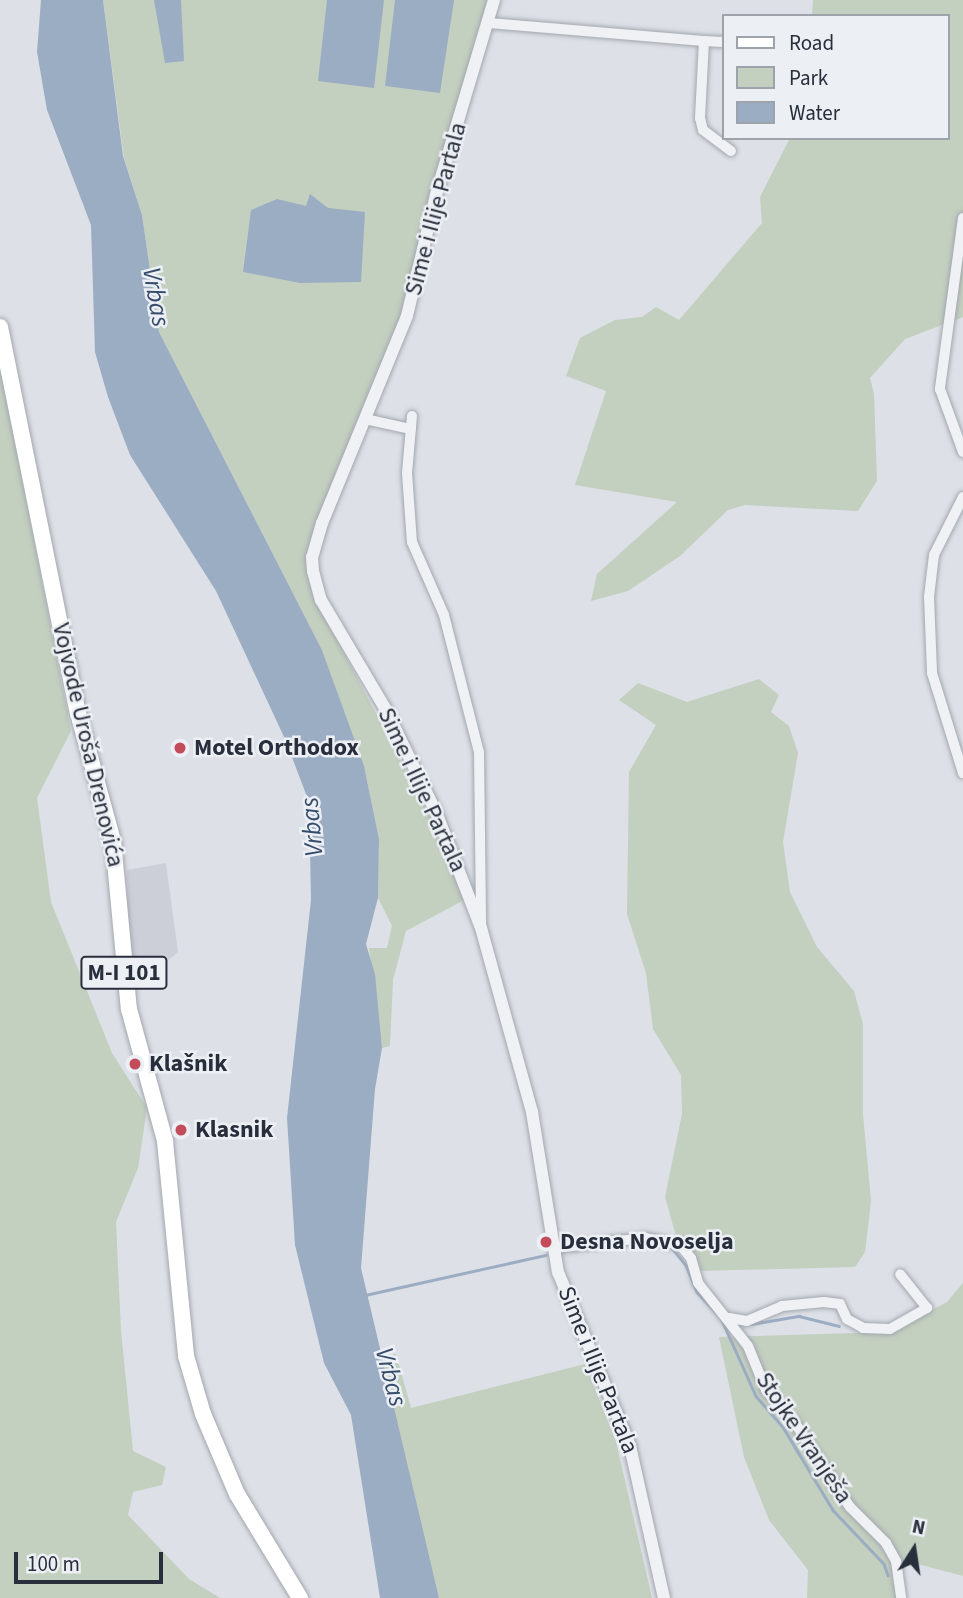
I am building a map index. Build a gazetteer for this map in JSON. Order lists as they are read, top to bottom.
{
  "streets": {
    "main road": ["Vojvode Uroša Drenovića", "M-I 101"],
    "street": ["Sime i Ilije Partala", "Stojke Vranješa"]
  },
  "crossings": [
    ["Sime i Ilije Partala", "Stojke Vranješa"]
  ],
  "water": ["Vrbas"],
  "places": [
    "Motel Orthodox",
    "Klašnik",
    "Klasnik",
    "Desna Novoselja"
  ],
  "legend": ["Road", "Park", "Water"],
  "scale_bar": "100 m",
  "north": "top"
}
